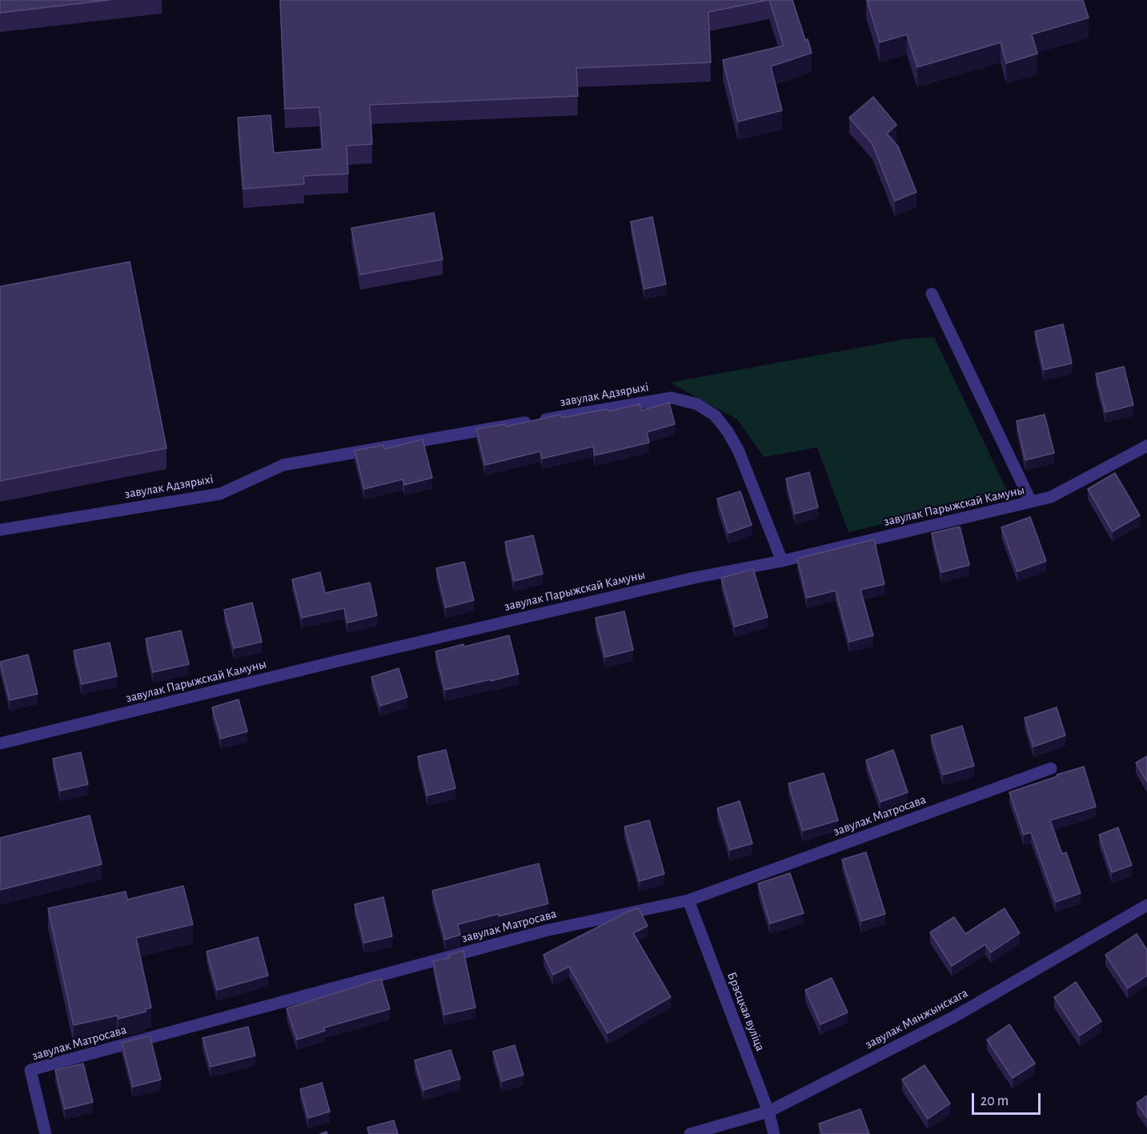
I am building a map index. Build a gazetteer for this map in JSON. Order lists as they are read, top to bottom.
{
  "streets": {
    "street": [
      "завулак Адзярыхі",
      "завулак Парыжскай Камуны",
      "завулак Матросава",
      "Брэсцкая вуліца",
      "завулак Мянжынскага"
    ]
  },
  "crossings": [
    ["завулак Адзярыхі", "завулак Парыжскай Камуны"],
    ["завулак Матросава", "Брэсцкая вуліца"],
    ["Брэсцкая вуліца", "завулак Мянжынскага"]
  ],
  "scale_bar": "20 m"
}
